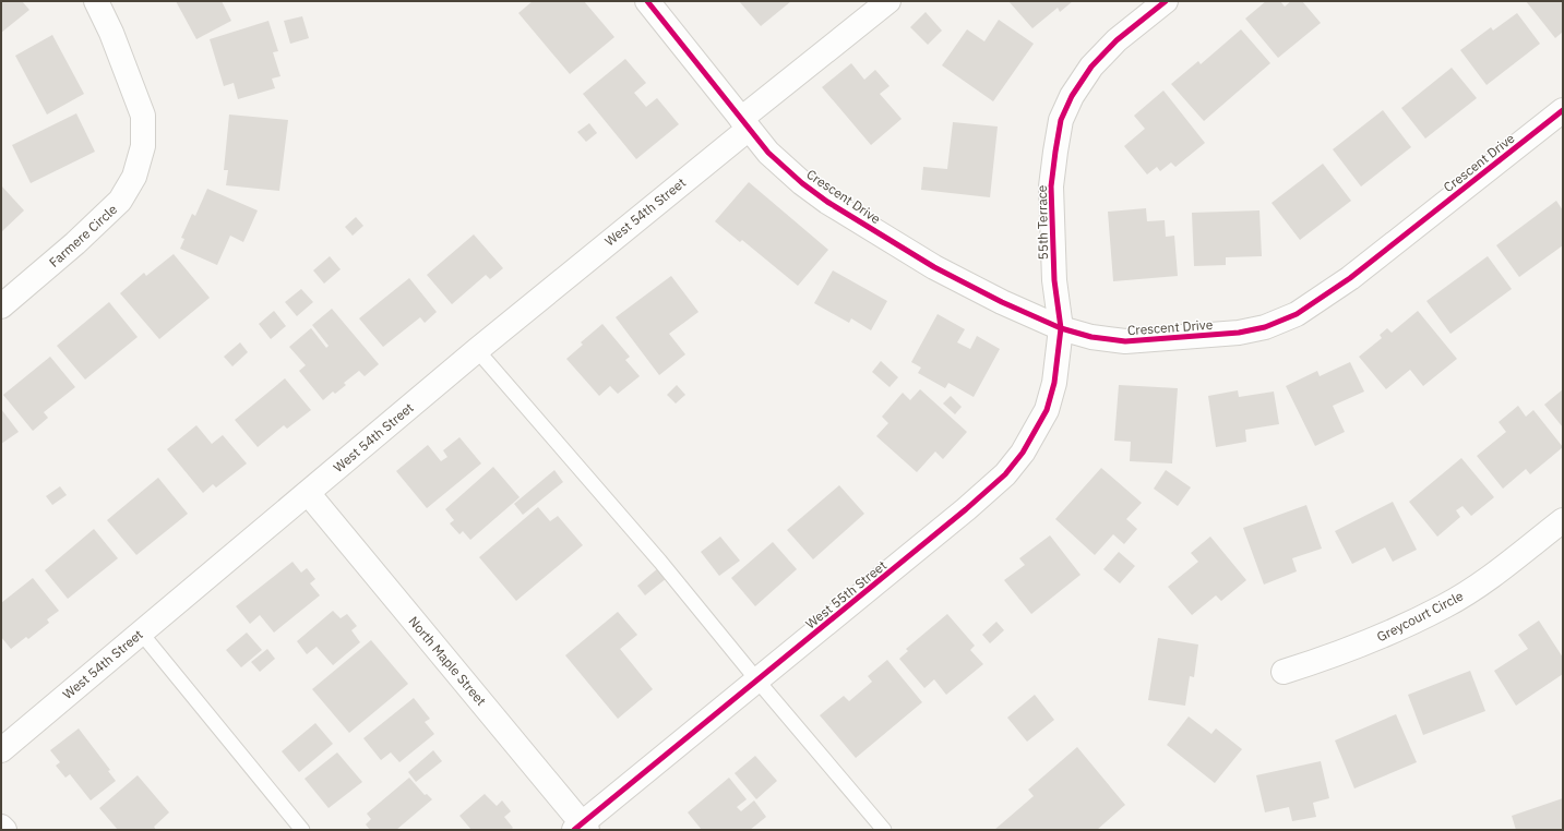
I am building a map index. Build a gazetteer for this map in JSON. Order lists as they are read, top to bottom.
{
  "streets": {
    "street": [
      "Crescent Drive",
      "West 54th Street",
      "55th Terrace",
      "Farmere Circle",
      "West 55th Street",
      "Greycourt Circle",
      "North Maple Street"
    ]
  },
  "crossings": [
    ["Crescent Drive", "West 54th Street"],
    ["Crescent Drive", "55th Terrace"],
    ["Crescent Drive", "West 55th Street"],
    ["West 54th Street", "North Maple Street"],
    ["55th Terrace", "West 55th Street"],
    ["West 55th Street", "North Maple Street"]
  ]
}
